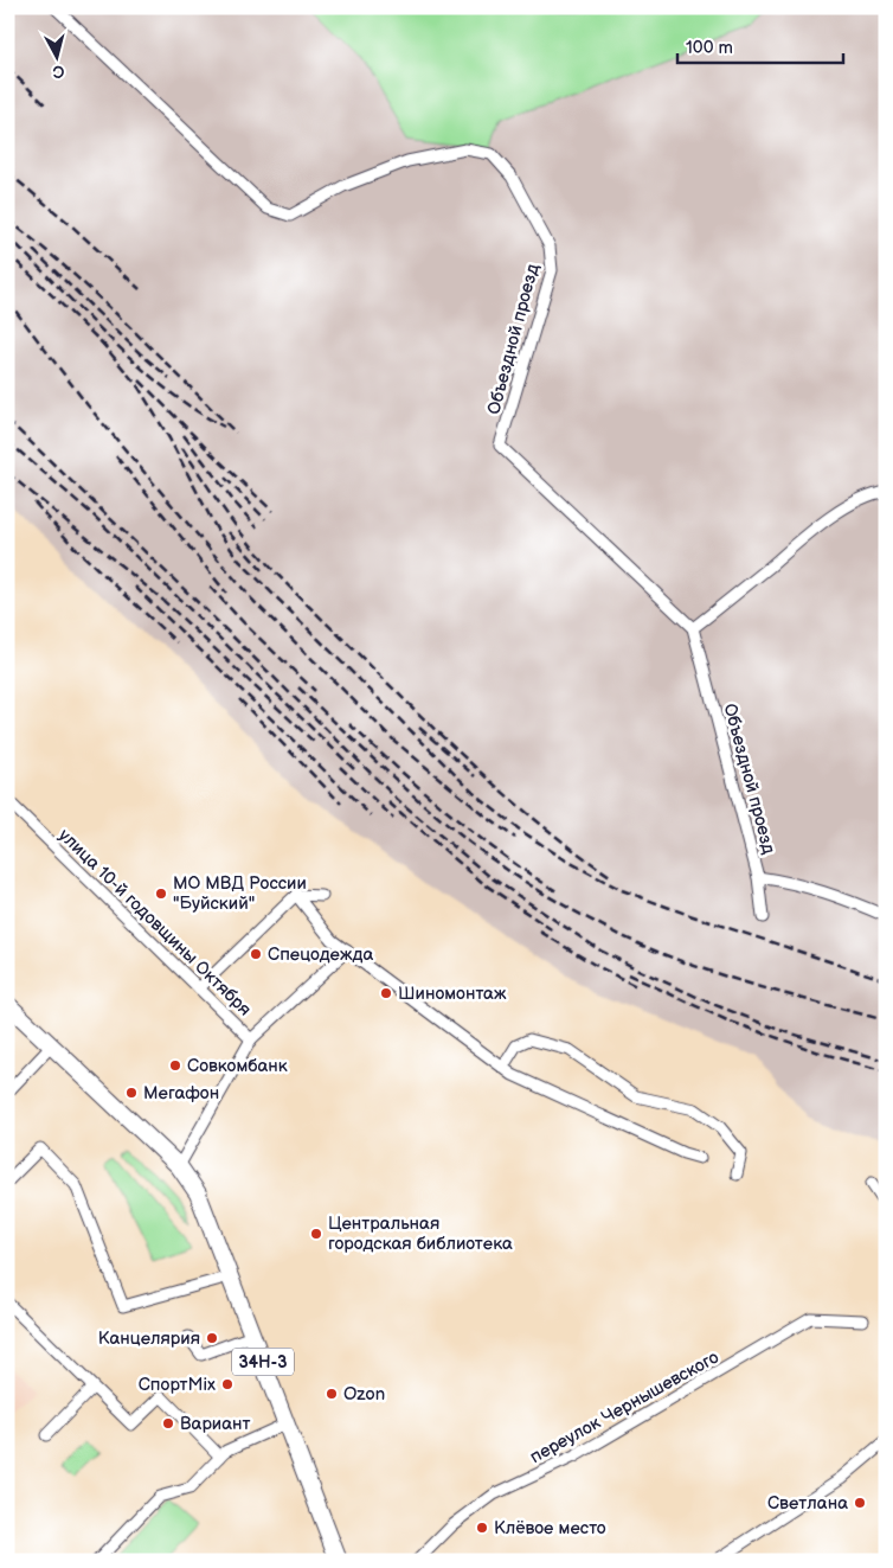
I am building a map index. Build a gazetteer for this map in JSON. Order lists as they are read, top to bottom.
{
  "streets": {
    "main road": ["34Н-3"],
    "street": ["Объездной проезд", "улица 10-й годовщины Октября", "переулок Чернышевского"]
  },
  "crossings": [
    ["улица 10-й годовщины Октября", "34Н-3"]
  ],
  "places": [
    "МО МВД России \"Буйский\"",
    "Спецодежда",
    "Шиномонтаж",
    "Совкомбанк",
    "Мегафон",
    "Центральная городская библиотека",
    "Канцелярия",
    "СпортMix",
    "Ozon",
    "Вариант",
    "Светлана",
    "Клёвое место"
  ],
  "scale_bar": "100 m",
  "north": "bottom"
}
